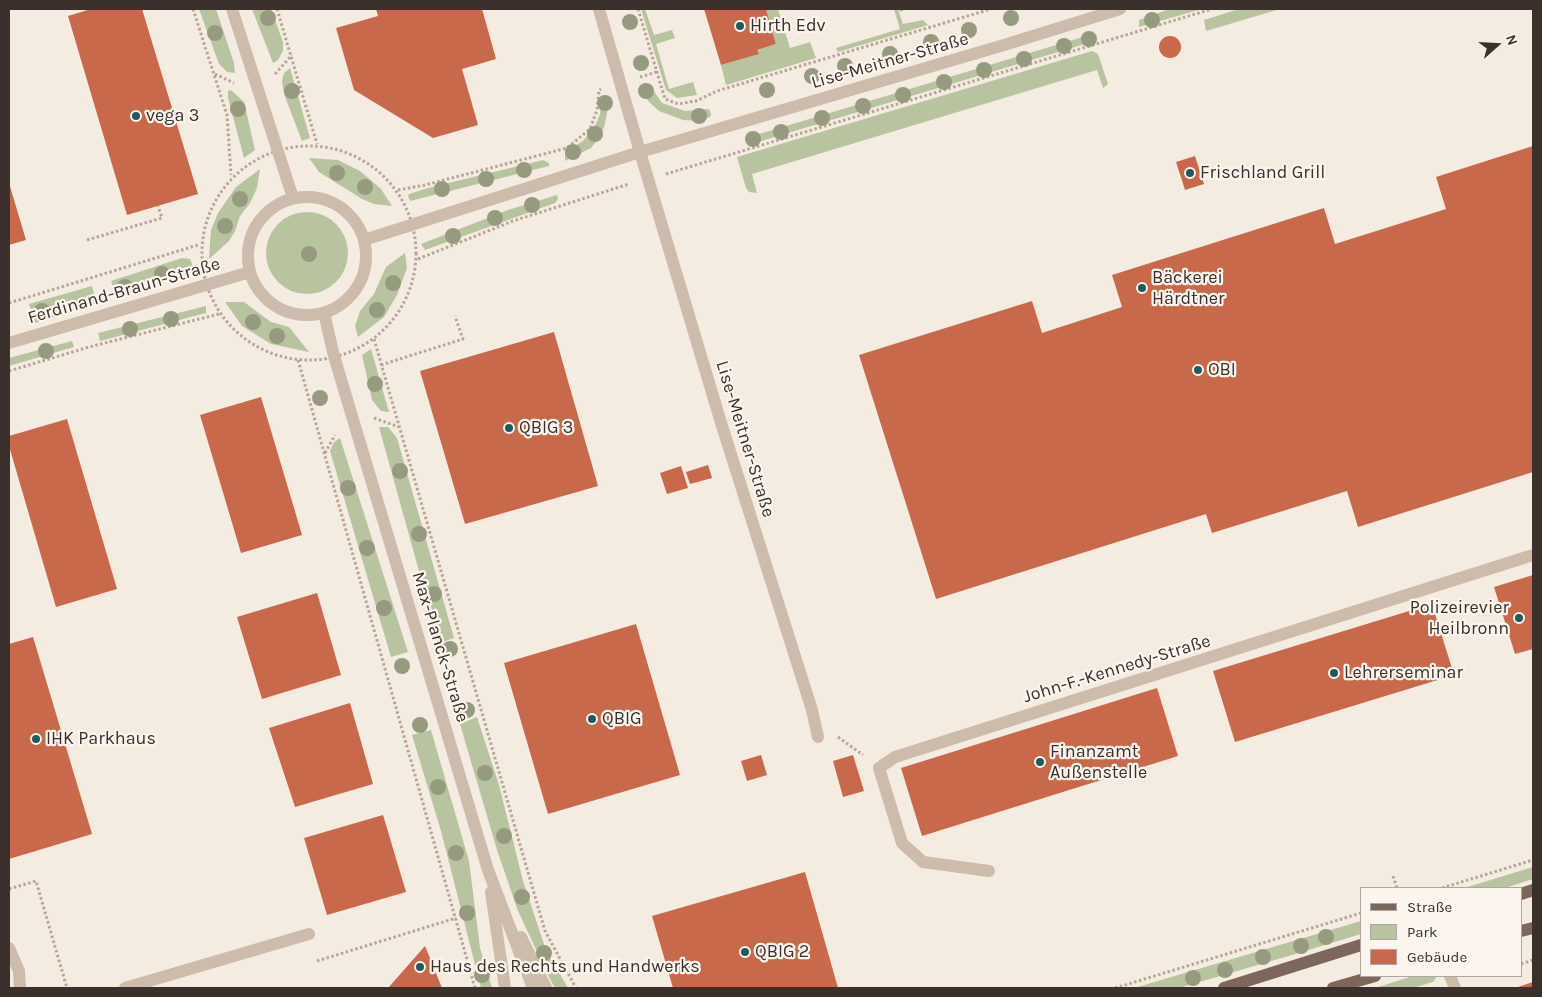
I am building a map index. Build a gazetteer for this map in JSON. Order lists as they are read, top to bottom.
{
  "streets": {
    "street": [
      "Lise-Meitner-Straße",
      "Ferdinand-Braun-Straße",
      "Max-Planck-Straße",
      "John-F.-Kennedy-Straße"
    ]
  },
  "crossings": [
    ["Lise-Meitner-Straße", "Ferdinand-Braun-Straße"],
    ["Lise-Meitner-Straße", "Max-Planck-Straße"],
    ["Ferdinand-Braun-Straße", "Max-Planck-Straße"]
  ],
  "places": [
    "Hirth Edv",
    "vega 3",
    "Frischland Grill",
    "Bäckerei Härdtner",
    "OBI",
    "QBIG 3",
    "Polizeirevier Heilbronn",
    "Lehrerseminar",
    "QBIG",
    "IHK Parkhaus",
    "Finanzamt Außenstelle",
    "QBIG 2",
    "Haus des Rechts und Handwerks"
  ],
  "legend": ["Straße", "Park", "Gebäude"],
  "north": "right"
}
